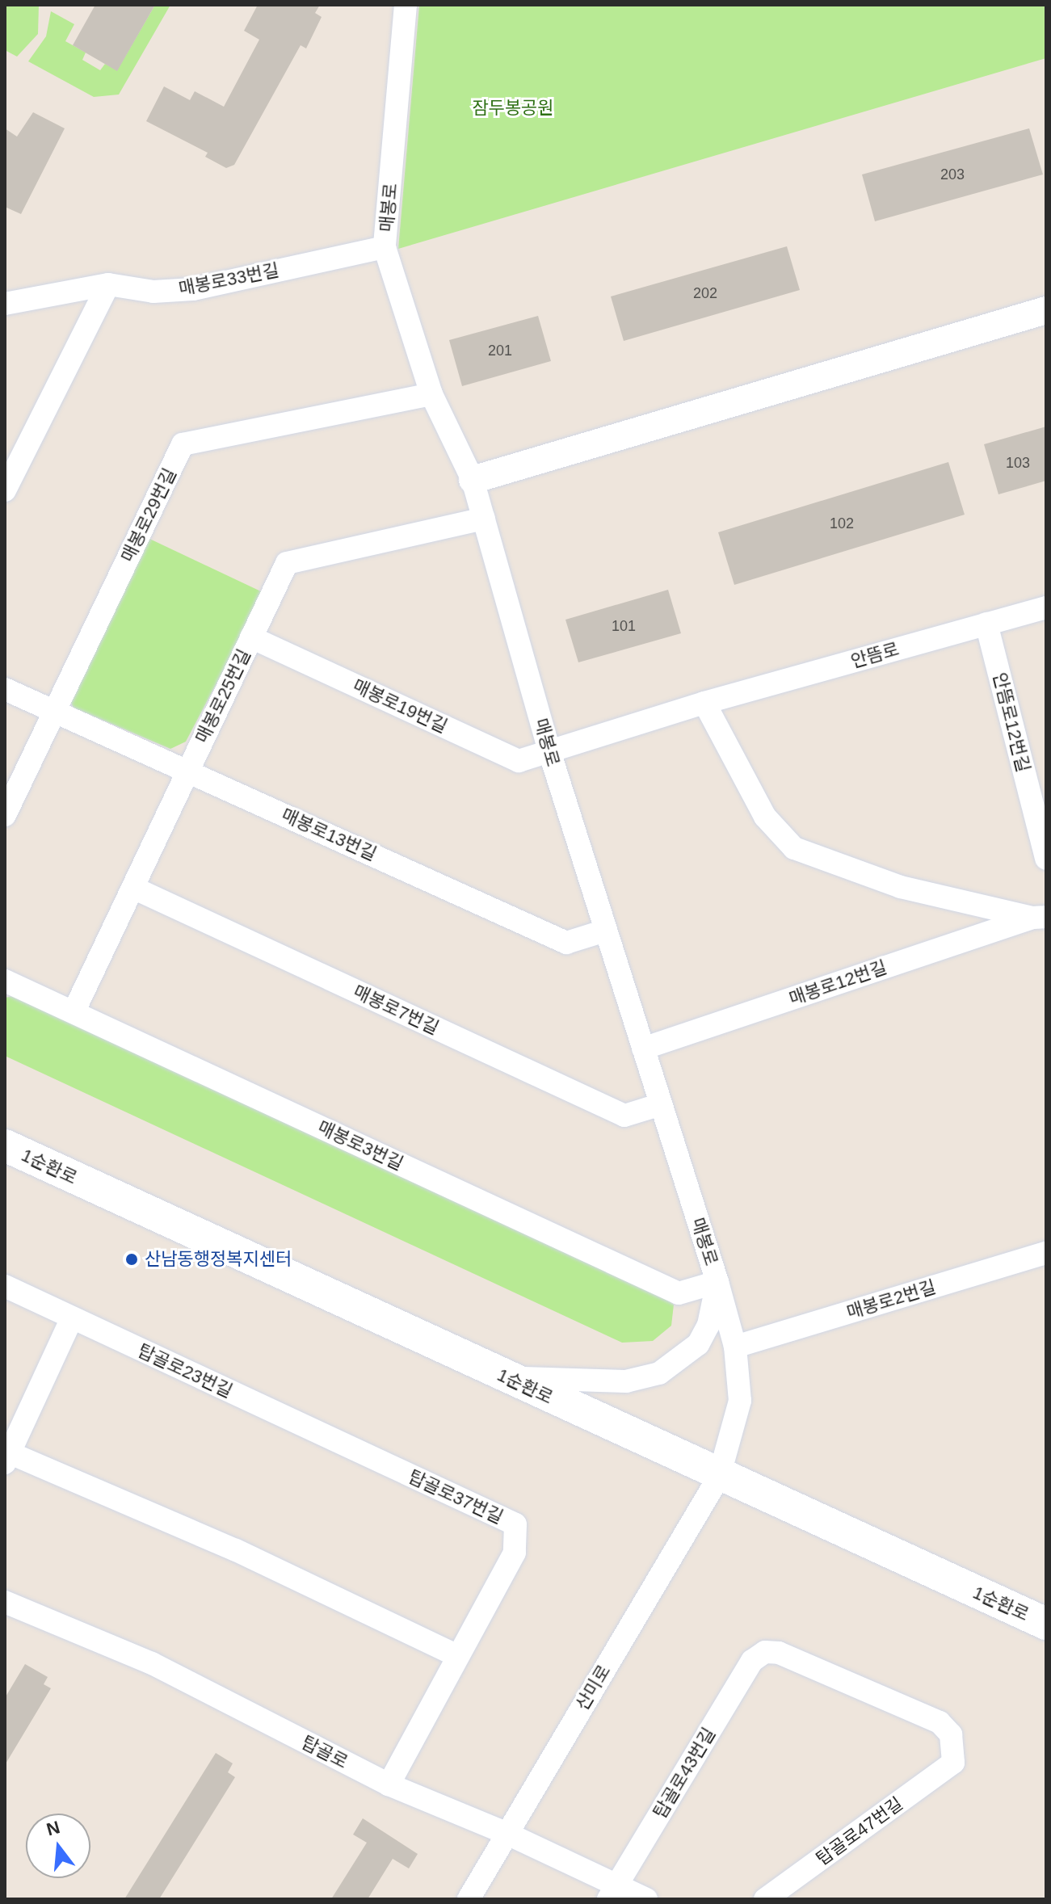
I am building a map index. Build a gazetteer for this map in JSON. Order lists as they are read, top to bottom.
{
  "streets": {
    "main road": ["1순환로"],
    "street": [
      "매봉로",
      "매봉로33번길",
      "매봉로29번길",
      "안뜸로",
      "매봉로25번길",
      "매봉로19번길",
      "안뜸로12번길",
      "매봉로13번길",
      "매봉로12번길",
      "매봉로7번길",
      "매봉로3번길",
      "매봉로2번길",
      "탑골로23번길",
      "탑골로37번길",
      "산미로",
      "탑골로",
      "탑골로43번길",
      "탑골로47번길"
    ]
  },
  "crossings": [
    ["매봉로", "매봉로33번길"],
    ["매봉로", "매봉로29번길"],
    ["매봉로", "안뜸로"],
    ["매봉로", "매봉로25번길"],
    ["매봉로", "매봉로19번길"],
    ["매봉로", "매봉로13번길"],
    ["매봉로", "매봉로12번길"],
    ["매봉로", "매봉로7번길"],
    ["매봉로", "매봉로3번길"],
    ["매봉로", "1순환로"],
    ["매봉로", "매봉로2번길"],
    ["매봉로", "산미로"],
    ["매봉로29번길", "매봉로13번길"],
    ["안뜸로", "매봉로19번길"],
    ["안뜸로", "안뜸로12번길"],
    ["안뜸로", "매봉로12번길"],
    ["매봉로25번길", "매봉로19번길"],
    ["매봉로25번길", "매봉로13번길"],
    ["매봉로25번길", "매봉로7번길"],
    ["매봉로25번길", "매봉로3번길"],
    ["1순환로", "산미로"],
    ["탑골로23번길", "탑골로37번길"],
    ["탑골로37번길", "탑골로"],
    ["산미로", "탑골로"],
    ["탑골로", "탑골로43번길"],
    ["탑골로43번길", "탑골로47번길"]
  ],
  "parks": ["잠두봉공원"],
  "places": ["산남동행정복지센터"],
  "house_numbers": [
    "203",
    "202",
    "201",
    "103",
    "102",
    "101"
  ],
  "north": "top"
}
